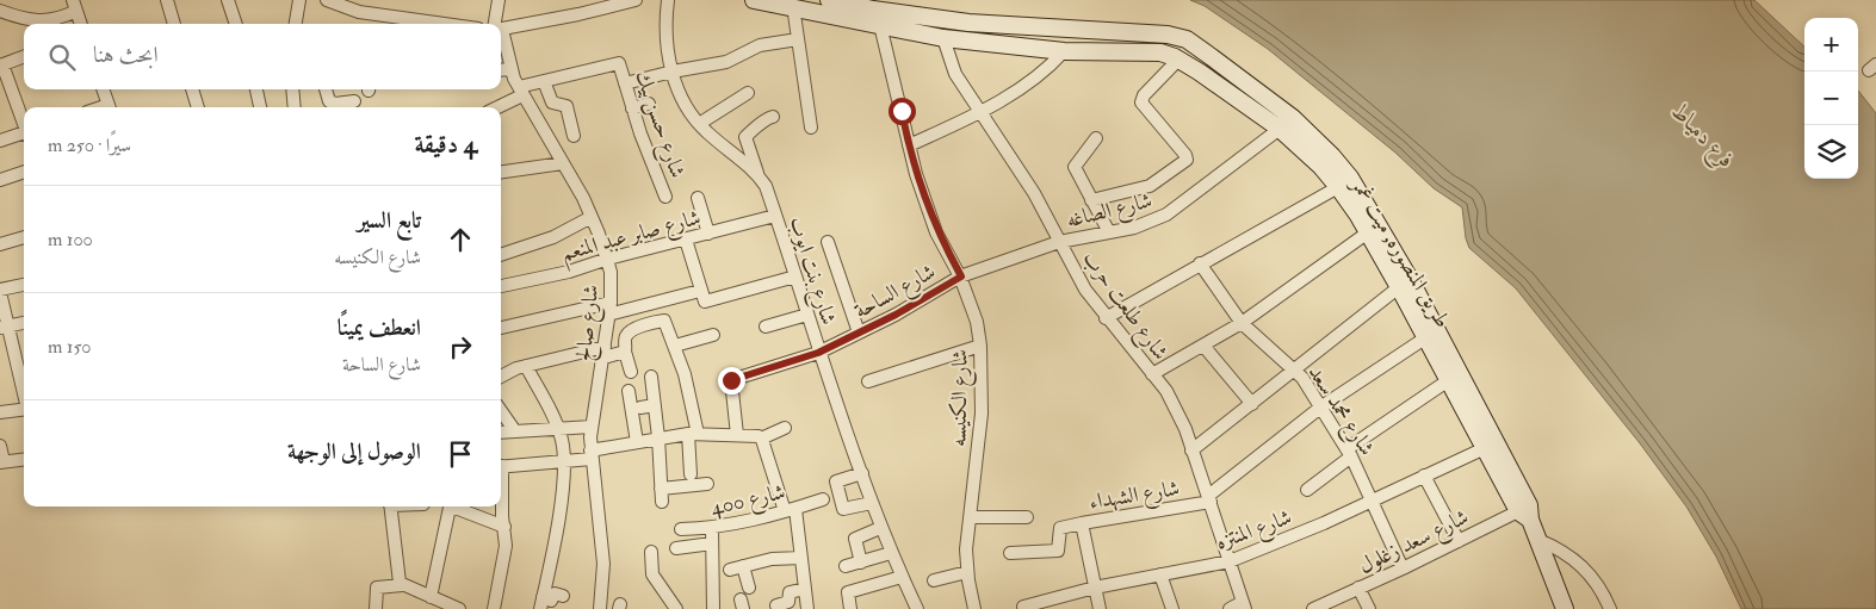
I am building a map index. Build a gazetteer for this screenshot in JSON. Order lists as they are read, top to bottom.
{
  "streets": {
    "main road": ["طريق المنصوره, ميت غمر"],
    "street": [
      "شارع حسن بيك",
      "شارع الصاغه",
      "شارع صابر عبد المنعم",
      "شارع بنت ايوب",
      "شارع الساحة",
      "شارع طلعت حرب",
      "شارع صالح",
      "شارع الكنيسه",
      "شارع محمد سعد",
      "شارع الشهداء",
      "شارع 400",
      "شارع المنتزه",
      "شارع سعد زغلول"
    ]
  },
  "crossings": [
    ["شارع الصاغه", "طريق المنصوره, ميت غمر"],
    ["شارع الصاغه", "شارع الساحة"],
    ["شارع الصاغه", "شارع طلعت حرب"],
    ["شارع الصاغه", "شارع الكنيسه"],
    ["شارع صابر عبد المنعم", "شارع بنت ايوب"],
    ["شارع صابر عبد المنعم", "شارع صالح"],
    ["طريق المنصوره, ميت غمر", "شارع طلعت حرب"],
    ["طريق المنصوره, ميت غمر", "شارع الكنيسه"],
    ["طريق المنصوره, ميت غمر", "شارع المنتزه"],
    ["طريق المنصوره, ميت غمر", "شارع سعد زغلول"],
    ["شارع بنت ايوب", "شارع الساحة"],
    ["شارع الساحة", "شارع الكنيسه"],
    ["شارع طلعت حرب", "شارع الشهداء"],
    ["شارع طلعت حرب", "شارع المنتزه"],
    ["شارع محمد سعد", "شارع المنتزه"],
    ["شارع محمد سعد", "شارع سعد زغلول"],
    ["شارع الشهداء", "شارع المنتزه"]
  ],
  "water": ["فرع دمياط"],
  "page": {
    "map_buttons": ["+", "−"],
    "search": "ابحث هنا",
    "heading": ["4 دقيقة", "سيرًا · 250 m"],
    "list": [
      ["تابع السير", "شارع الكنيسه", "100 m"],
      ["انعطف يمينًا", "شارع الساحة", "150 m"],
      "الوصول إلى الوجهة"
    ]
  }
}
